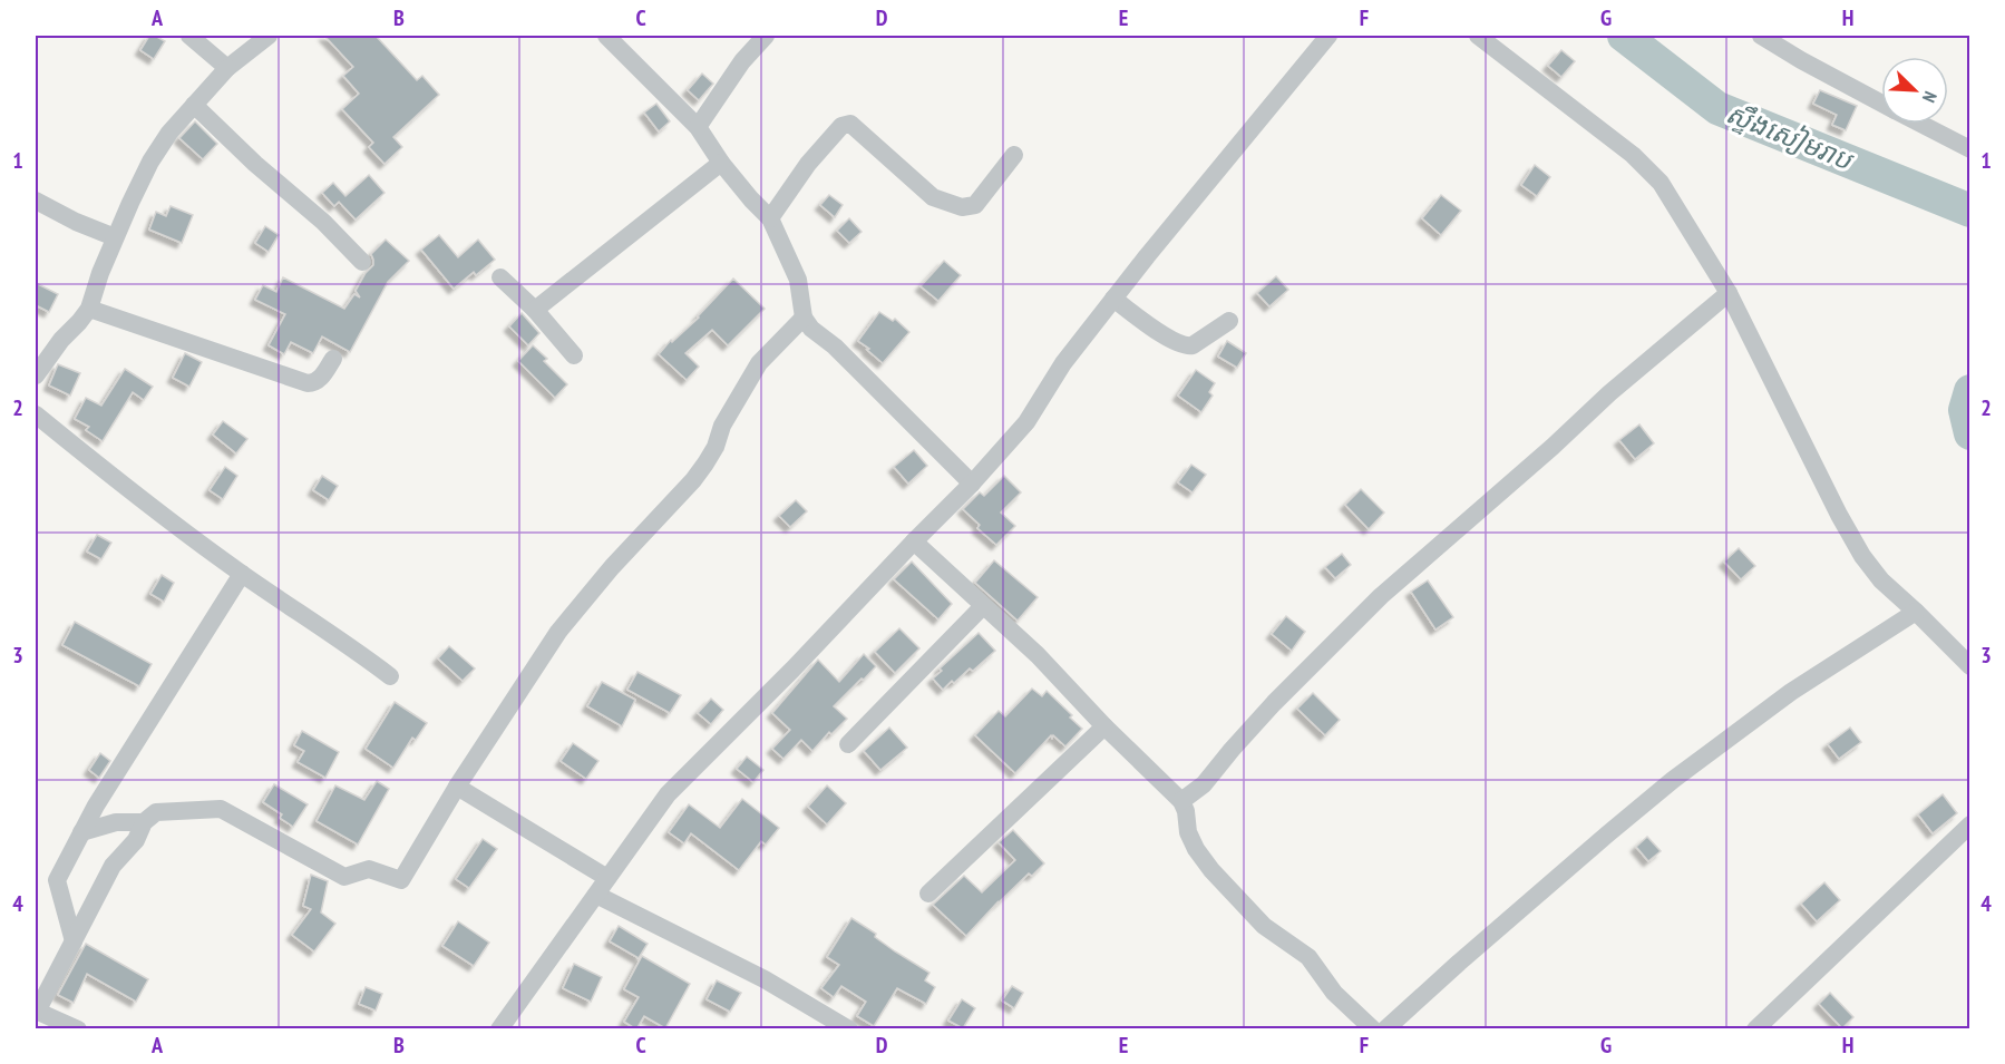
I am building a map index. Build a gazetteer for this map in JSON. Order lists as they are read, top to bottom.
{
  "water": ["ស្ទឹងសៀមរាប"],
  "north": "bottom right",
  "grid": {
    "columns": [
      "A",
      "B",
      "C",
      "D",
      "E",
      "F",
      "G",
      "H"
    ],
    "rows": [
      "1",
      "2",
      "3",
      "4"
    ]
  }
}
